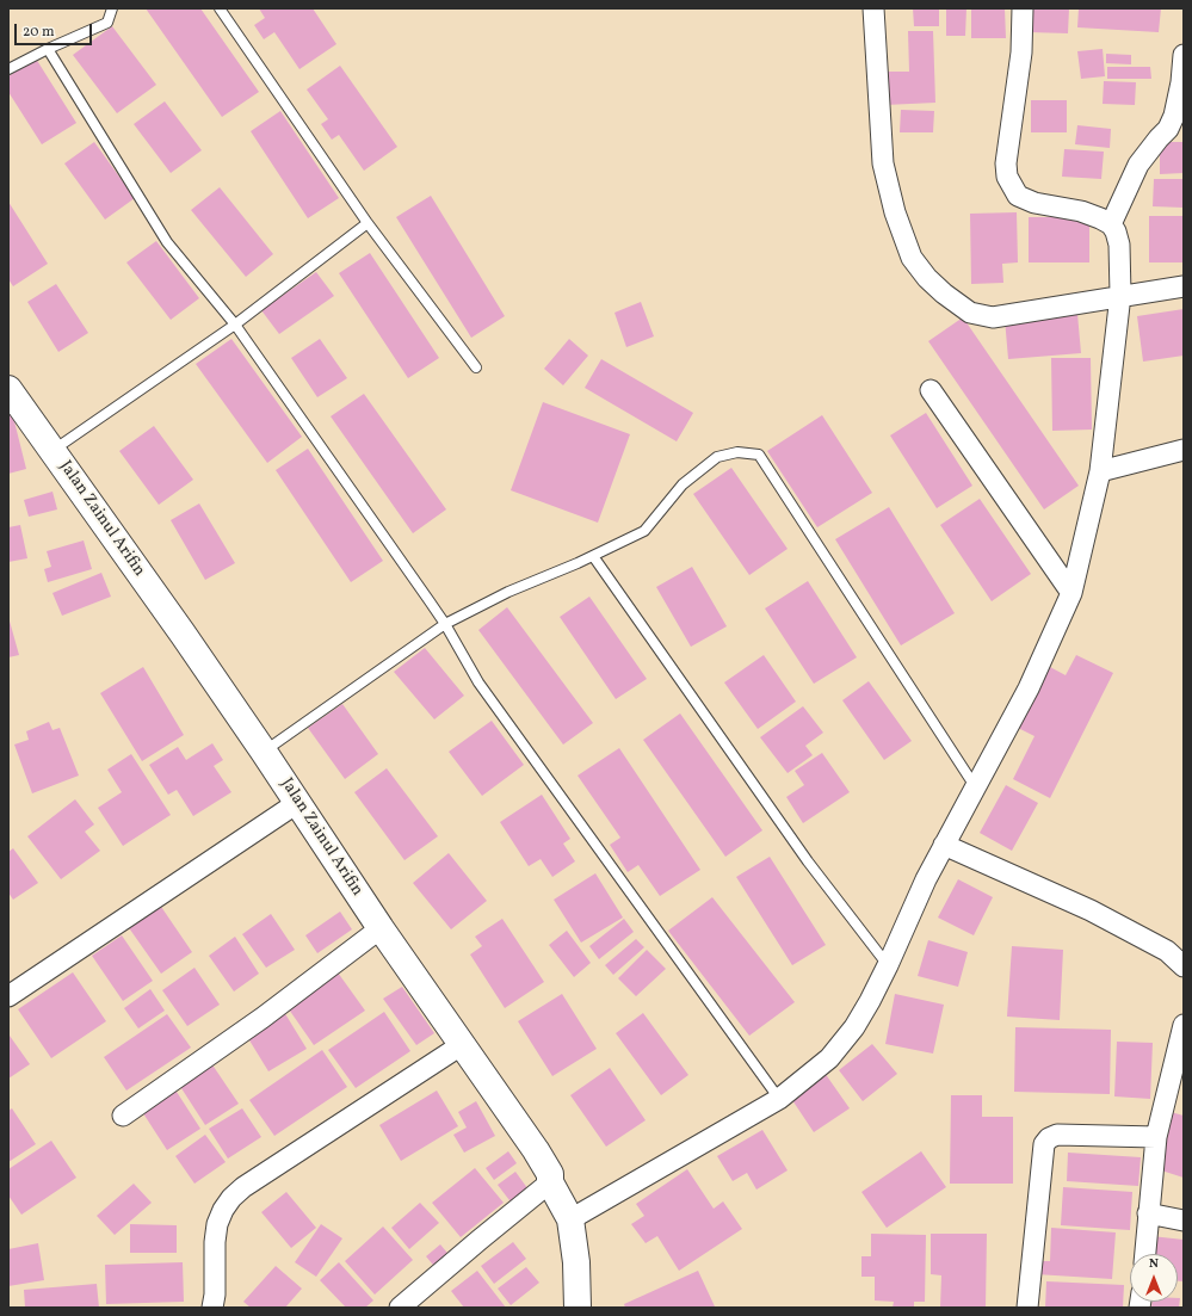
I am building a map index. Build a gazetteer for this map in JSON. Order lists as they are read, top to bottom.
{
  "streets": {
    "street": ["Jalan Zainul Arifin"]
  },
  "scale_bar": "20 m",
  "north": "top"
}
